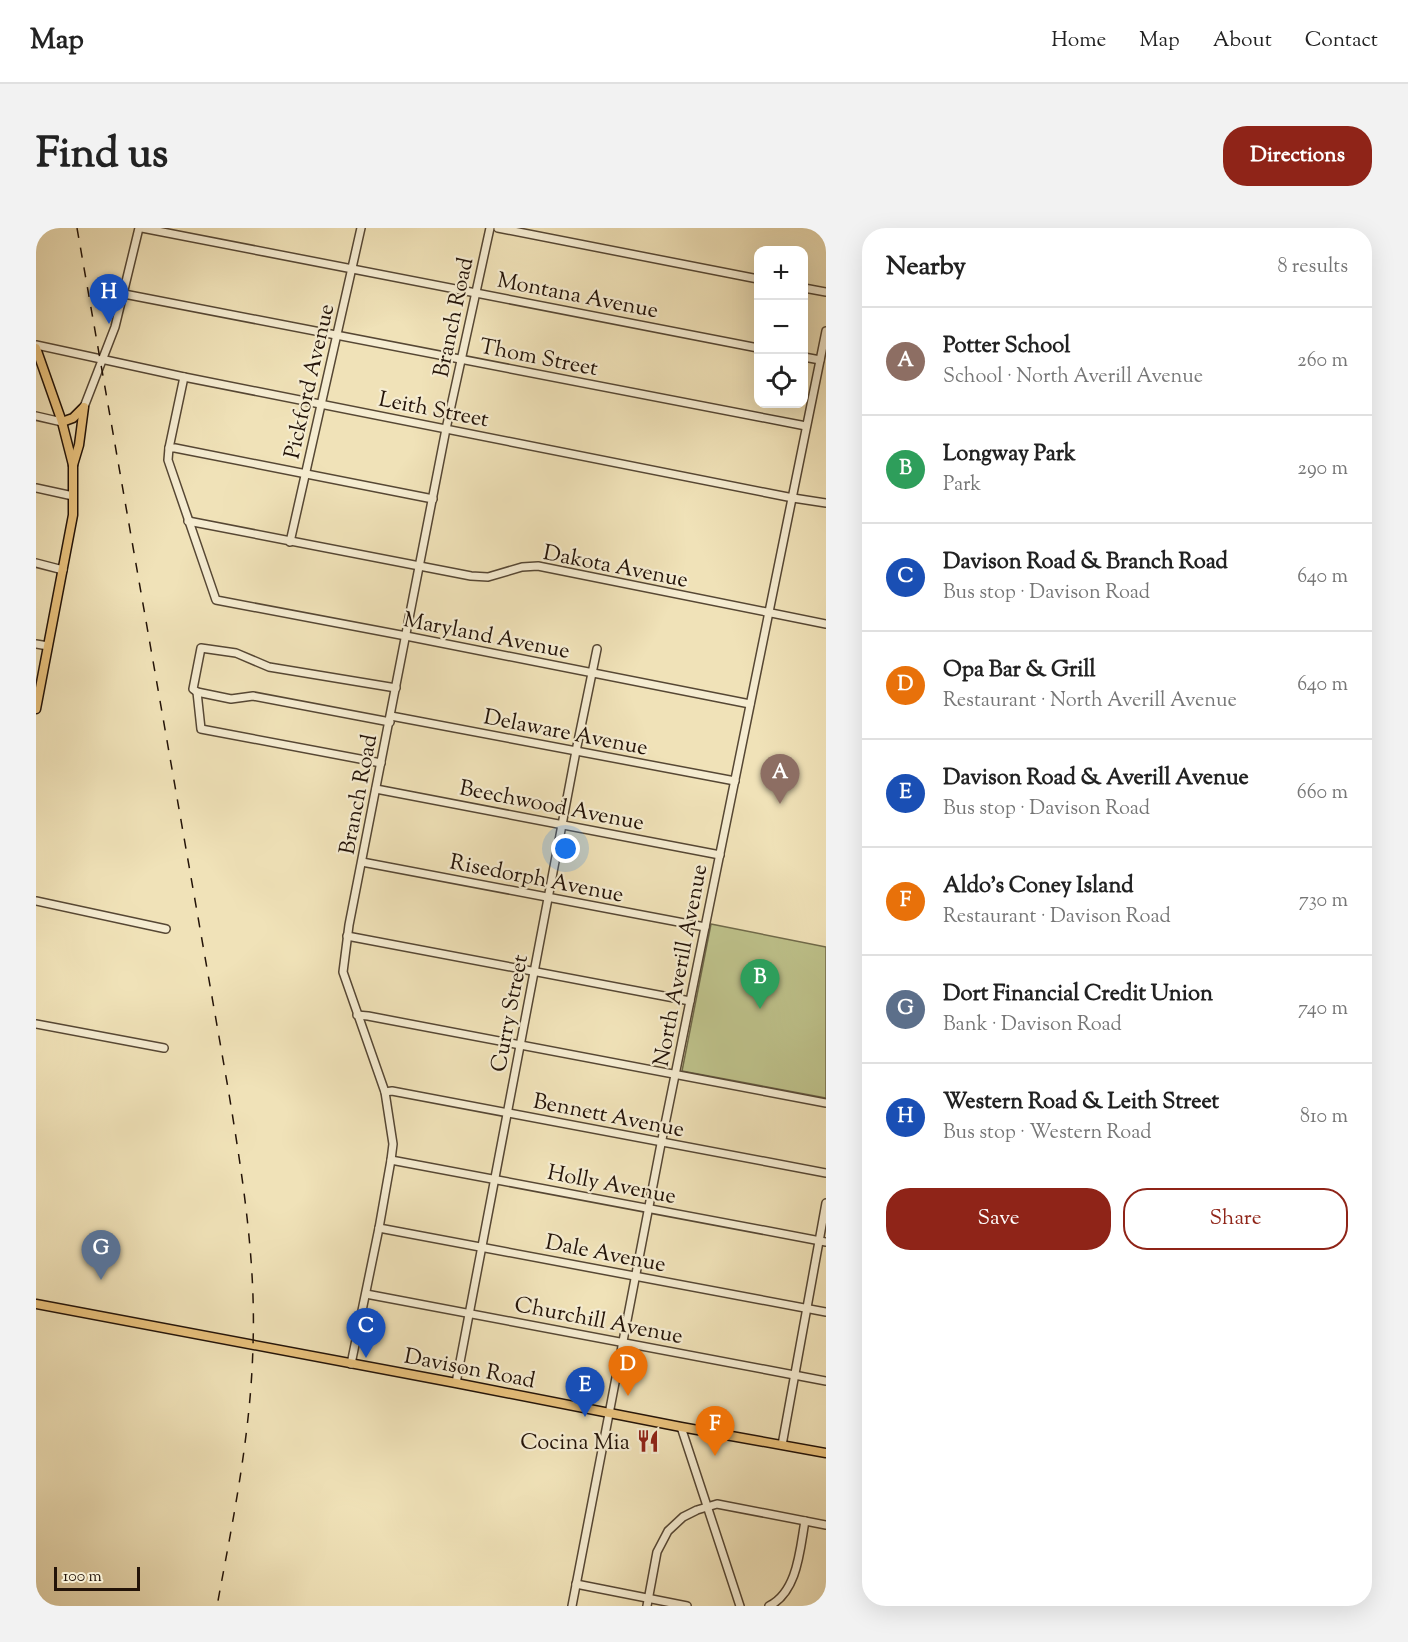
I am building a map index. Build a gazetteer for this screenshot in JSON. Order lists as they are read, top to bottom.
{
  "streets": {
    "main road": ["Davison Road"],
    "street": [
      "Montana Avenue",
      "Branch Road",
      "Thom Street",
      "Pickford Avenue",
      "Leith Street",
      "Dakota Avenue",
      "Maryland Avenue",
      "Delaware Avenue",
      "Beechwood Avenue",
      "Risedorph Avenue",
      "North Averill Avenue",
      "Curry Street",
      "Bennett Avenue",
      "Holly Avenue",
      "Dale Avenue",
      "Churchill Avenue"
    ]
  },
  "crossings": [
    ["Montana Avenue", "Branch Road"],
    ["Montana Avenue", "Pickford Avenue"],
    ["Branch Road", "Thom Street"],
    ["Branch Road", "Leith Street"],
    ["Branch Road", "Dakota Avenue"],
    ["Branch Road", "Maryland Avenue"],
    ["Branch Road", "Delaware Avenue"],
    ["Branch Road", "Beechwood Avenue"],
    ["Branch Road", "Risedorph Avenue"],
    ["Branch Road", "Bennett Avenue"],
    ["Branch Road", "Holly Avenue"],
    ["Branch Road", "Dale Avenue"],
    ["Branch Road", "Churchill Avenue"],
    ["Branch Road", "Davison Road"],
    ["Thom Street", "Pickford Avenue"],
    ["Thom Street", "North Averill Avenue"],
    ["Pickford Avenue", "Leith Street"],
    ["Pickford Avenue", "Dakota Avenue"],
    ["Leith Street", "North Averill Avenue"],
    ["Dakota Avenue", "Maryland Avenue"],
    ["Dakota Avenue", "North Averill Avenue"],
    ["Maryland Avenue", "North Averill Avenue"],
    ["Maryland Avenue", "Curry Street"],
    ["Delaware Avenue", "North Averill Avenue"],
    ["Delaware Avenue", "Curry Street"],
    ["Beechwood Avenue", "North Averill Avenue"],
    ["Beechwood Avenue", "Curry Street"],
    ["Risedorph Avenue", "North Averill Avenue"],
    ["Risedorph Avenue", "Curry Street"],
    ["North Averill Avenue", "Bennett Avenue"],
    ["North Averill Avenue", "Holly Avenue"],
    ["North Averill Avenue", "Dale Avenue"],
    ["North Averill Avenue", "Churchill Avenue"],
    ["North Averill Avenue", "Davison Road"],
    ["Curry Street", "Bennett Avenue"],
    ["Curry Street", "Holly Avenue"],
    ["Curry Street", "Dale Avenue"],
    ["Curry Street", "Churchill Avenue"],
    ["Curry Street", "Davison Road"]
  ],
  "places": {
    "restaurant": ["Cocina Mia"]
  },
  "scale_bar": "100 m",
  "page": {
    "header": "Map",
    "nav": [
      "Home",
      "Map",
      "About",
      "Contact"
    ],
    "title": "Find us",
    "buttons": [
      "Directions",
      ["Save", "Share"]
    ],
    "heading": ["Nearby", "8 results"],
    "map_buttons": ["+", "−"],
    "pins": [
      "H",
      "A",
      "B",
      "G",
      "C",
      "D",
      "E",
      "F"
    ],
    "list": [
      {
        "mark": "A",
        "name": "Potter School",
        "note": "School · North Averill Avenue",
        "value": "260 m"
      },
      {
        "mark": "B",
        "name": "Longway Park",
        "note": "Park",
        "value": "290 m"
      },
      {
        "mark": "C",
        "name": "Davison Road & Branch Road",
        "note": "Bus stop · Davison Road",
        "value": "640 m"
      },
      {
        "mark": "D",
        "name": "Opa Bar & Grill",
        "note": "Restaurant · North Averill Avenue",
        "value": "640 m"
      },
      {
        "mark": "E",
        "name": "Davison Road & Averill Avenue",
        "note": "Bus stop · Davison Road",
        "value": "660 m"
      },
      {
        "mark": "F",
        "name": "Aldo's Coney Island",
        "note": "Restaurant · Davison Road",
        "value": "730 m"
      },
      {
        "mark": "G",
        "name": "Dort Financial Credit Union",
        "note": "Bank · Davison Road",
        "value": "740 m"
      },
      {
        "mark": "H",
        "name": "Western Road & Leith Street",
        "note": "Bus stop · Western Road",
        "value": "810 m"
      }
    ],
    "scale": "100 m"
  }
}
